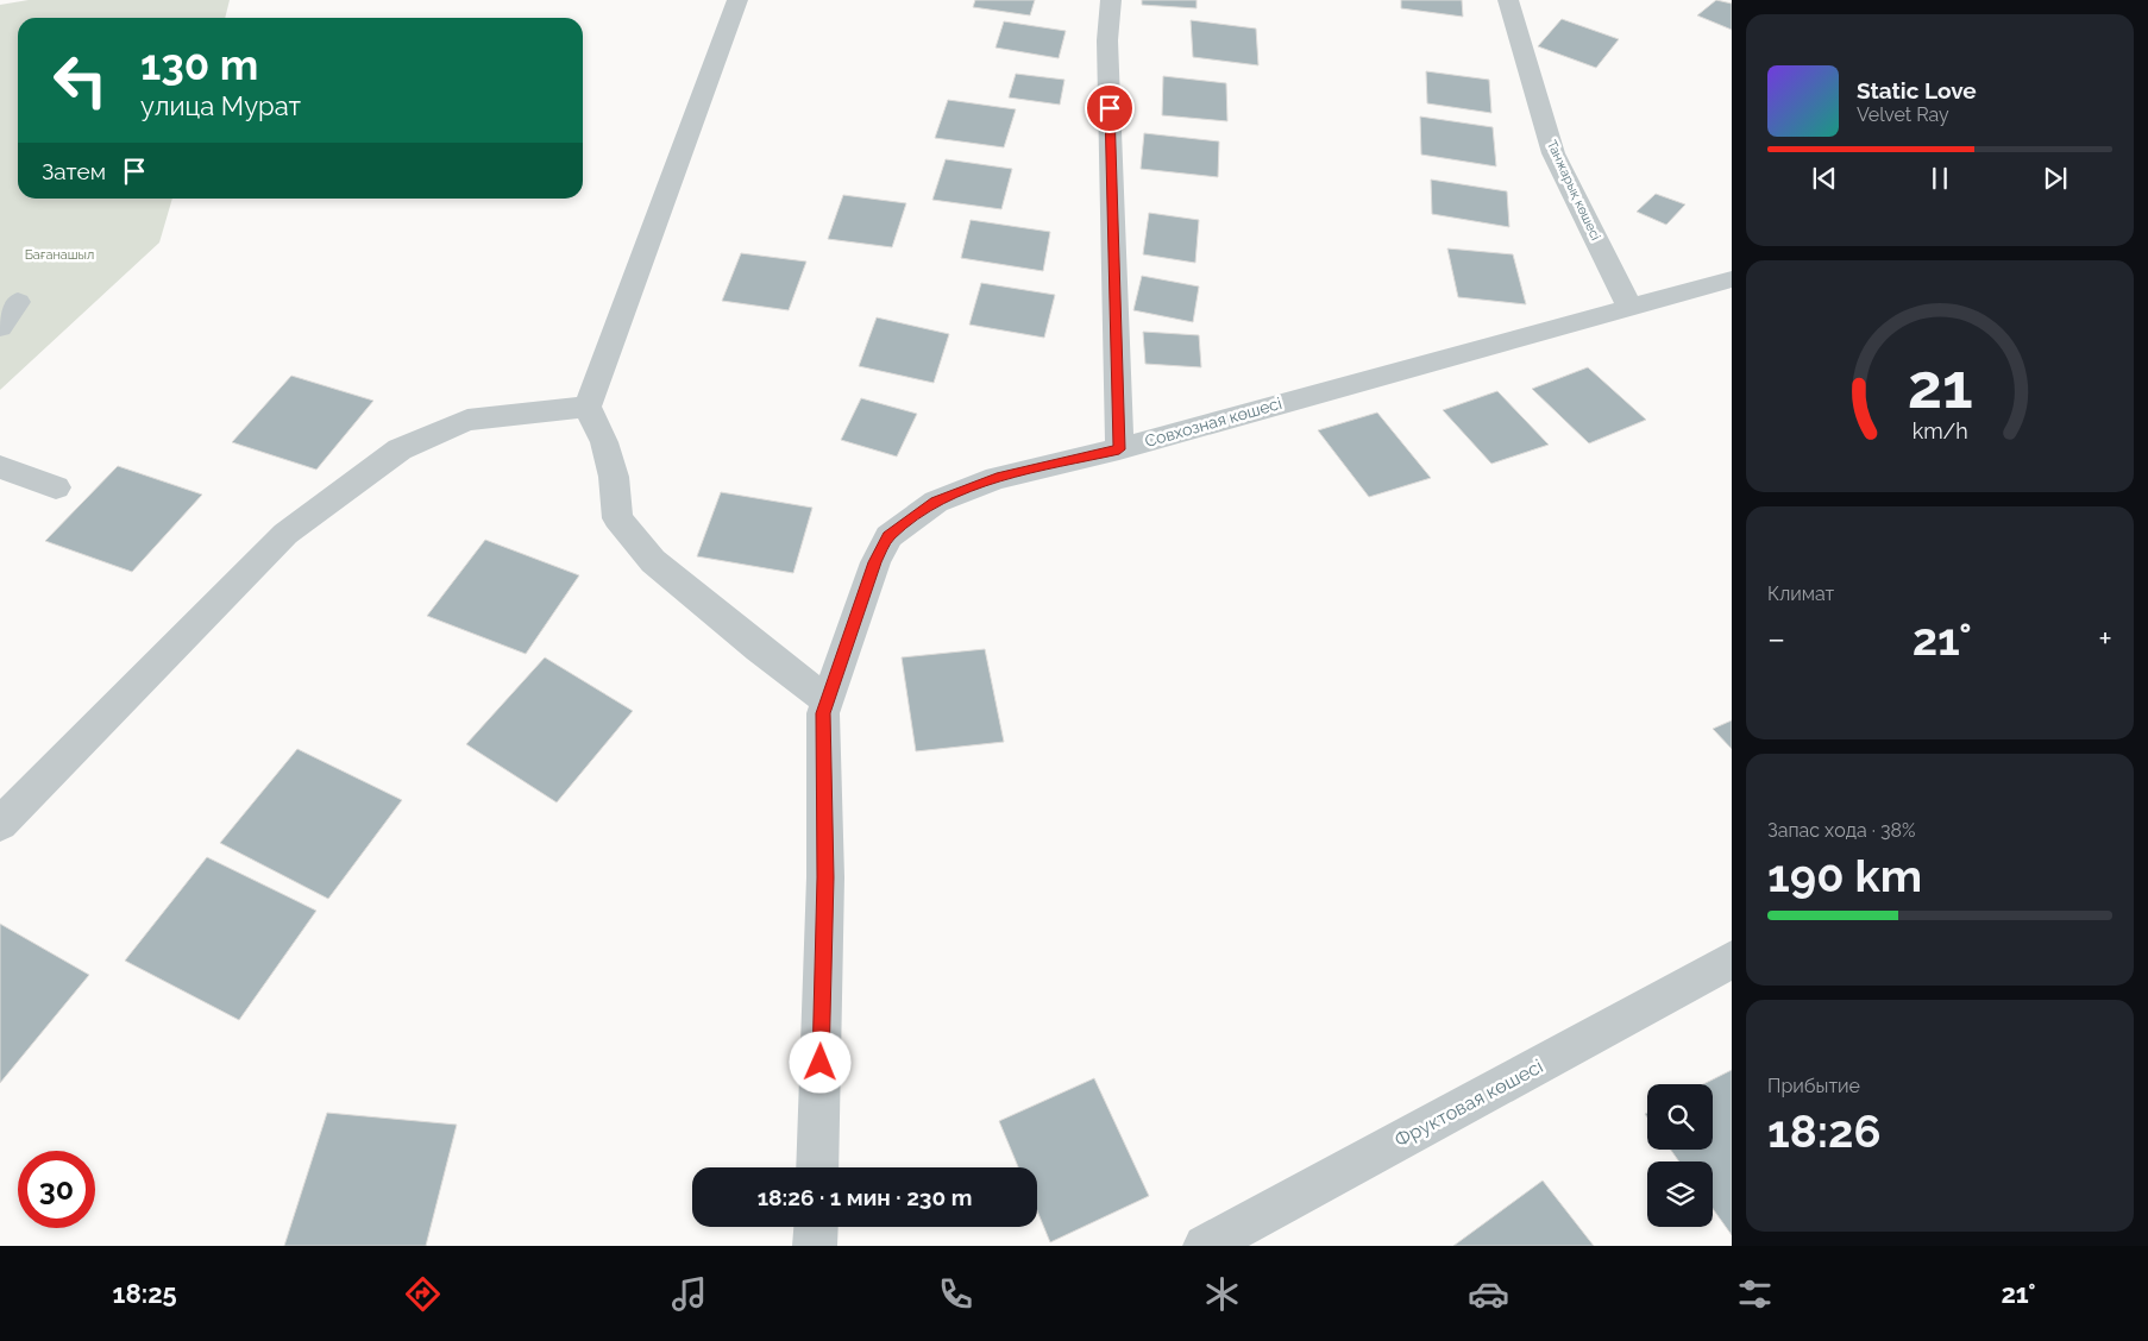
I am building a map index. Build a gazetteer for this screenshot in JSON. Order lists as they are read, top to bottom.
{
  "streets": {
    "street": ["Танжарық көшесі", "Совхозная көшесі", "Фруктовая көшесі"]
  },
  "crossings": [
    ["Танжарық көшесі", "Совхозная көшесі"]
  ],
  "parks": ["Бағанашыл"],
  "page": {
    "turn": ["130 m", "улица Мурат"],
    "song": ["Static Love", "Velvet Ray"],
    "then": "Затем",
    "tile": [
      "Климат",
      ["Запас хода · 38%", "190 km"],
      ["Прибытие", "18:26"]
    ],
    "heat": ["−", "21°", "+"],
    "limit": "30",
    "trip": "18:26 · 1 мин · 230 m",
    "tabs": ["18:25", "21°"],
    "gauge": ["21", "km/h"]
  }
}
